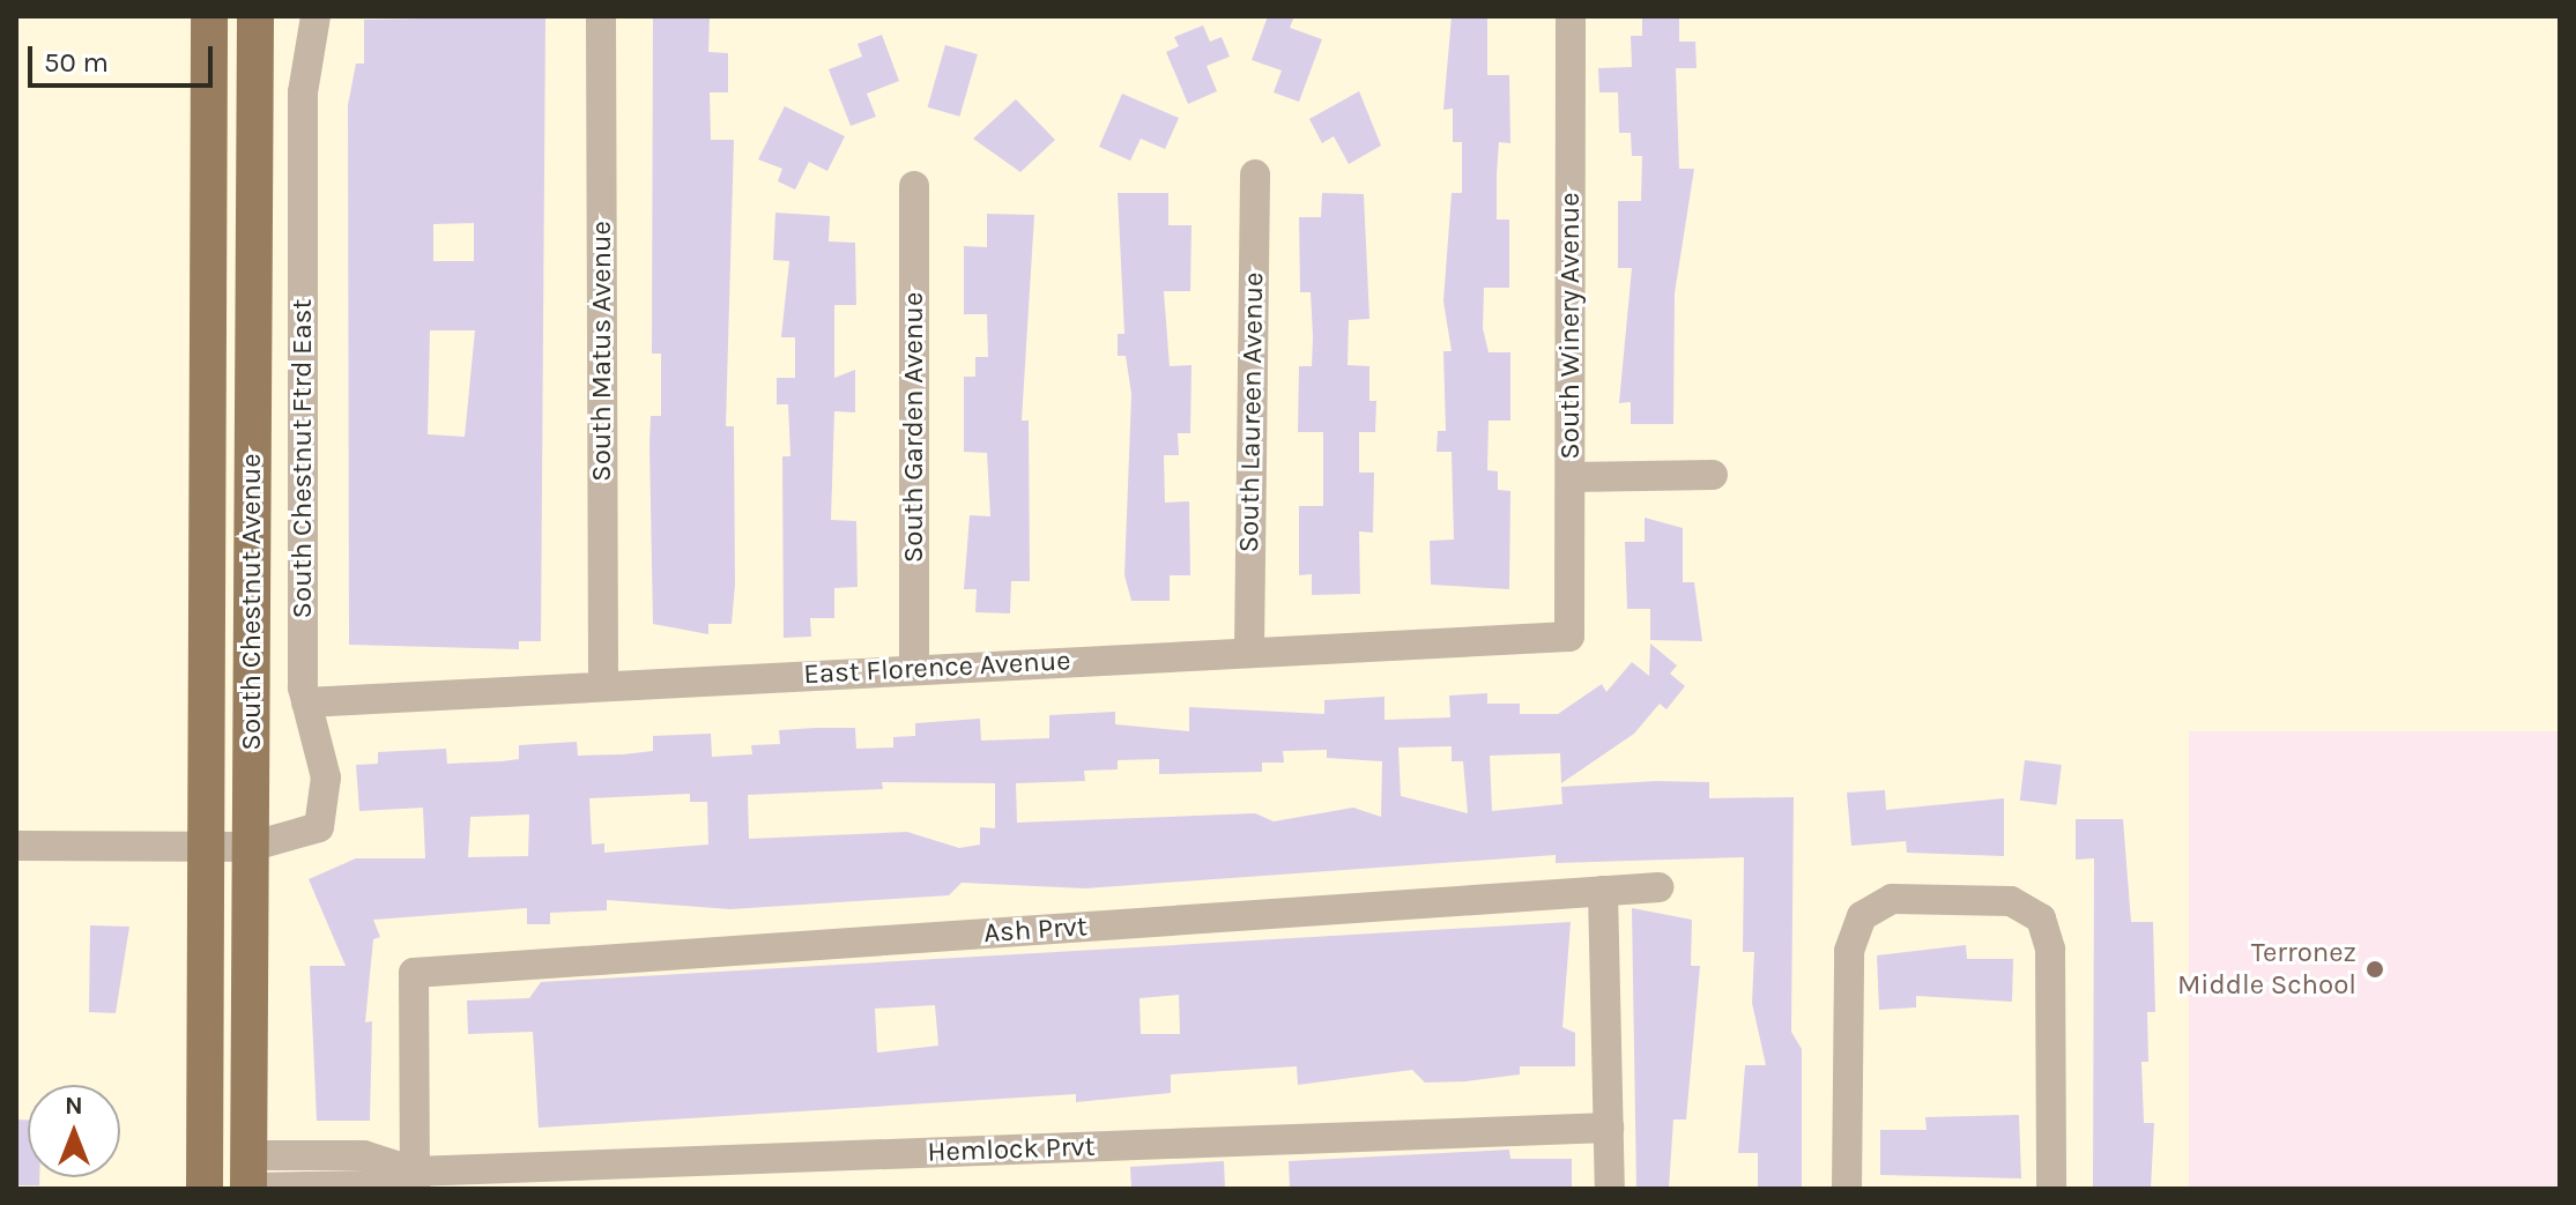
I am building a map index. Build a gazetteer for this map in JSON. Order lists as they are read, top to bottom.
{
  "streets": {
    "main road": ["South Chestnut Avenue"],
    "street": [
      "South Winery Avenue",
      "South Matus Avenue",
      "South Laureen Avenue",
      "South Garden Avenue",
      "South Chestnut Ftrd East",
      "East Florence Avenue",
      "Ash Prvt",
      "Hemlock Prvt"
    ]
  },
  "crossings": [
    ["South Winery Avenue", "East Florence Avenue"],
    ["South Matus Avenue", "East Florence Avenue"],
    ["South Laureen Avenue", "East Florence Avenue"],
    ["South Garden Avenue", "East Florence Avenue"],
    ["South Chestnut Ftrd East", "South Chestnut Avenue"],
    ["South Chestnut Ftrd East", "East Florence Avenue"],
    ["South Chestnut Avenue", "Hemlock Prvt"],
    ["Ash Prvt", "Hemlock Prvt"]
  ],
  "places": ["Terronez Middle School"],
  "scale_bar": "50 m",
  "north": "top"
}
